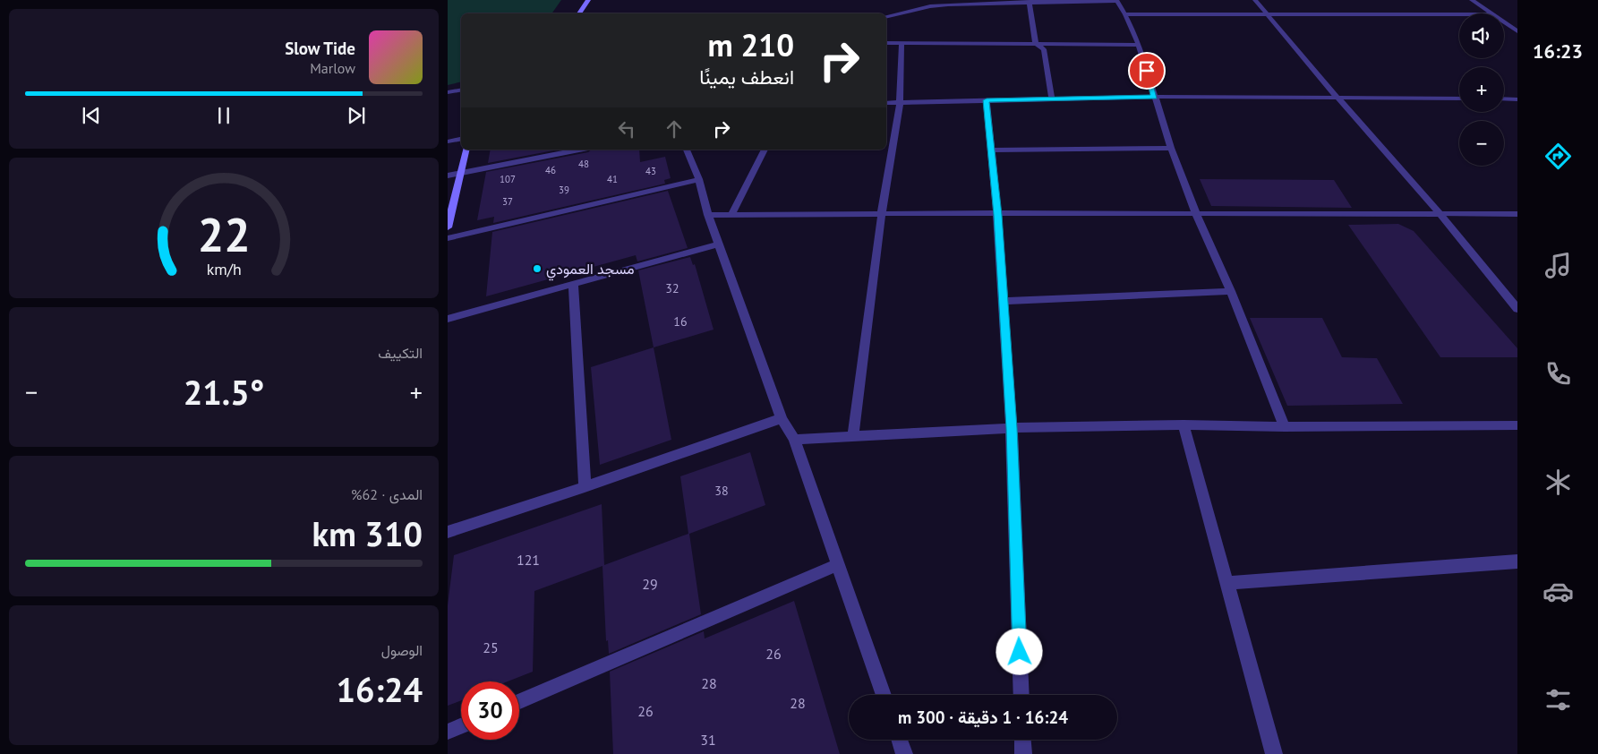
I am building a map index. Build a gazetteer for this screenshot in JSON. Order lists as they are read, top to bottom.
{
  "places": ["مسجد العمودي"],
  "house_numbers": [
    "48",
    "46",
    "43",
    "107",
    "41",
    "39",
    "37",
    "32",
    "16",
    "38",
    "121",
    "29",
    "25",
    "26",
    "28",
    "28",
    "26",
    "31"
  ],
  "page": {
    "tabs": "16:23",
    "map_buttons": ["+", "−"],
    "turn": ["210 m", "انعطف يمينًا"],
    "song": ["Slow Tide", "Marlow"],
    "tile": [
      "التكييف",
      ["المدى · 62%", "310 km"],
      ["الوصول", "16:24"]
    ],
    "heat": ["−", "21.5°", "+"],
    "limit": "30",
    "trip": "16:24 · 1 دقيقة · 300 m",
    "gauge": ["22", "km/h"]
  }
}
